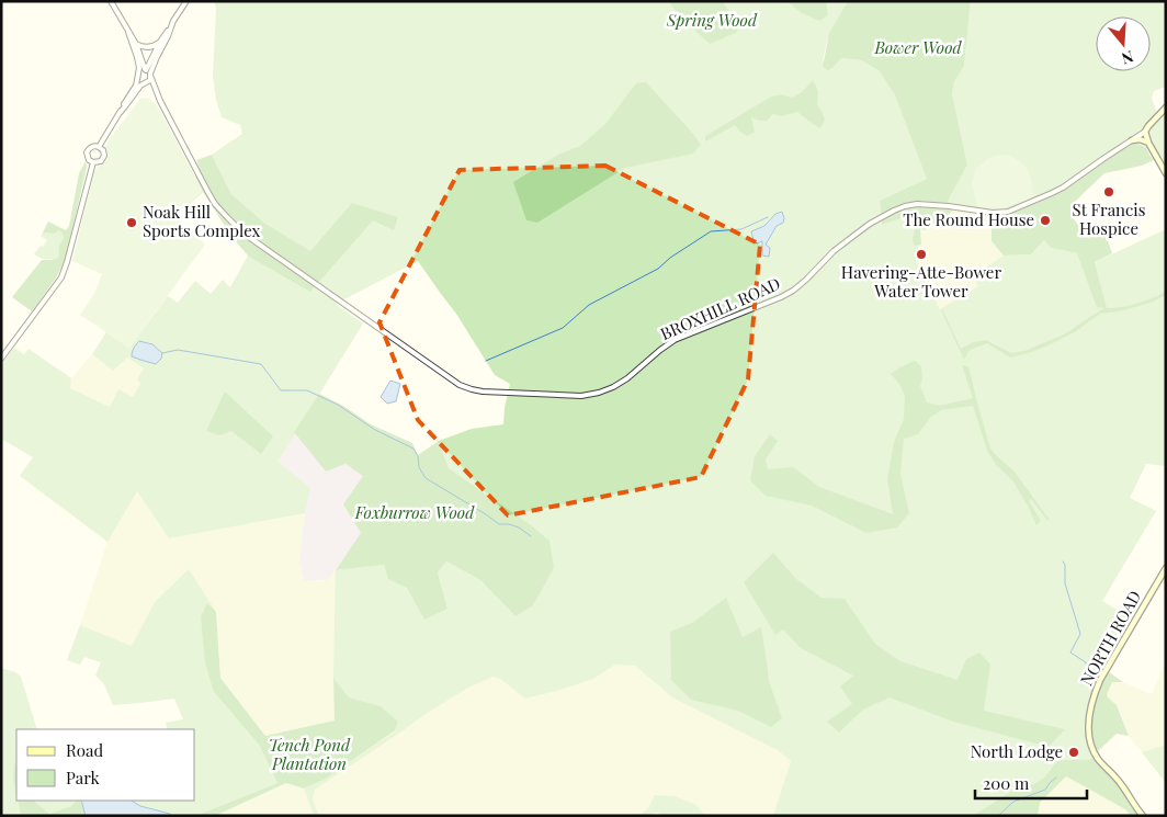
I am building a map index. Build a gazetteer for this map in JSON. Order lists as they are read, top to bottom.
{
  "streets": {
    "main road": ["NORTH ROAD"],
    "street": ["BROXHILL ROAD"]
  },
  "parks": [
    "Spring Wood",
    "Bower Wood",
    "Foxburrow Wood",
    "Tench Pond Plantation"
  ],
  "places": [
    "St Francis Hospice",
    "The Round House",
    "Noak Hill Sports Complex",
    "Havering-Atte-Bower Water Tower",
    "North Lodge"
  ],
  "legend": ["Road", "Park"],
  "scale_bar": "200 m",
  "north": "bottom"
}
